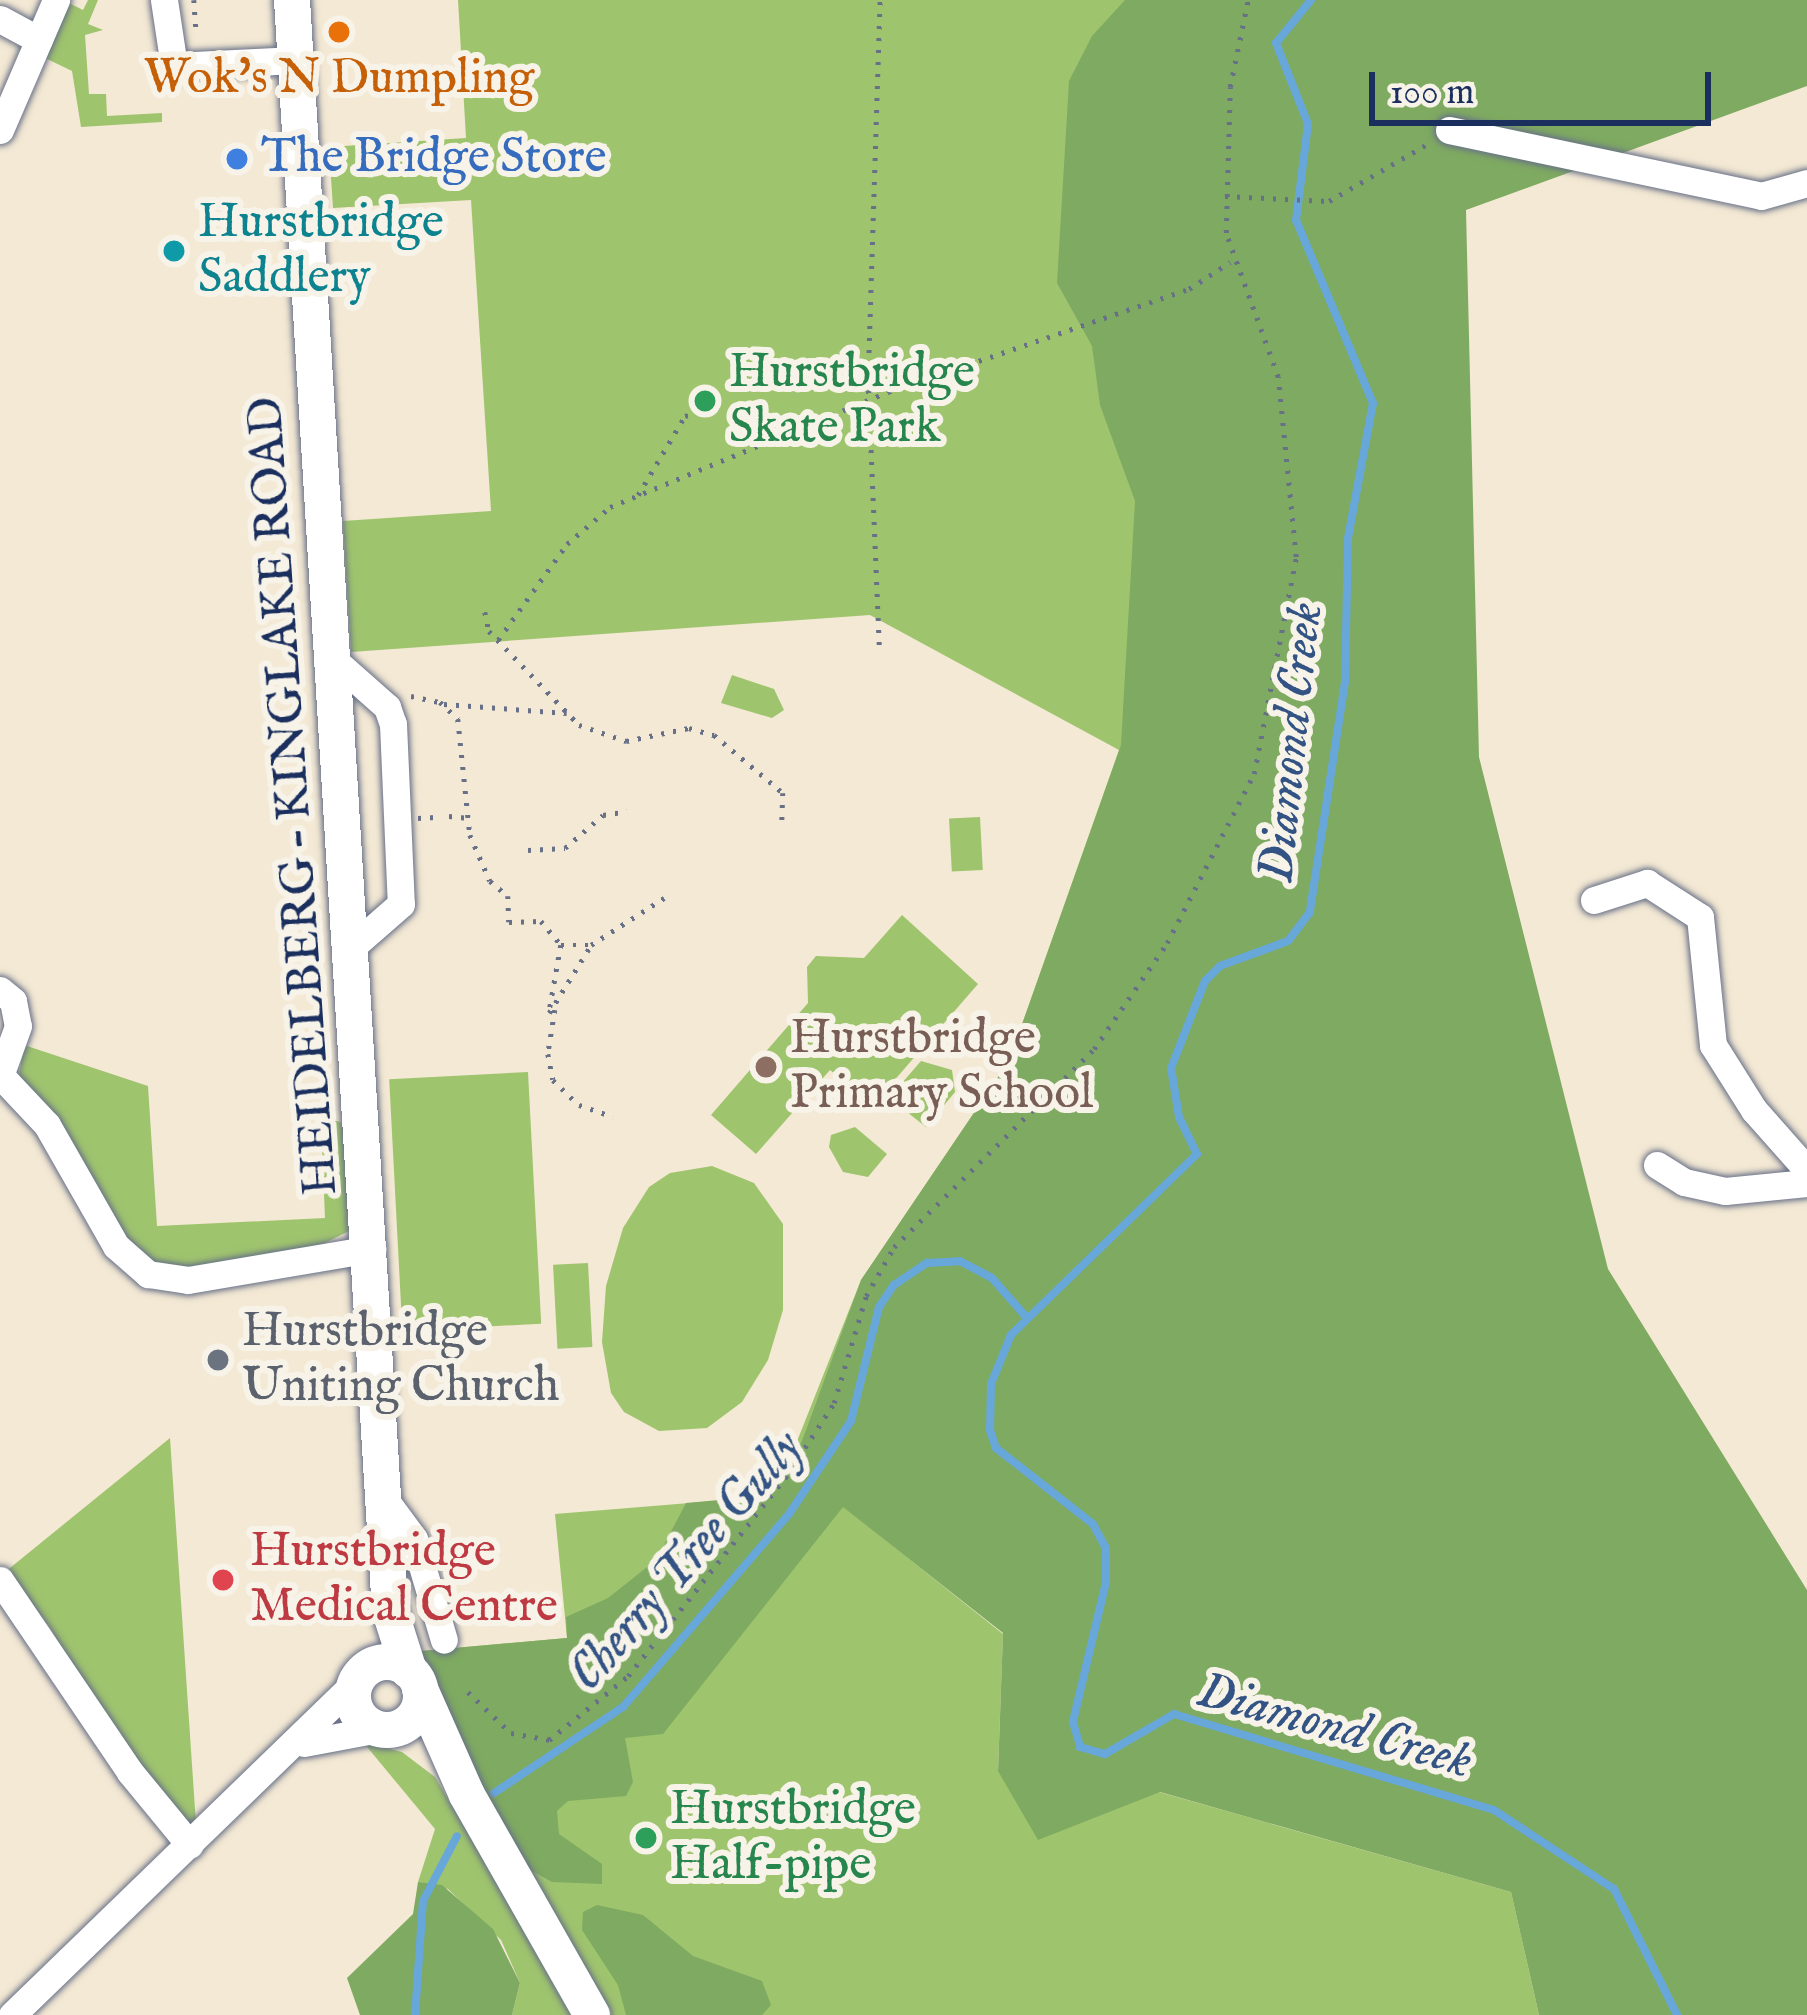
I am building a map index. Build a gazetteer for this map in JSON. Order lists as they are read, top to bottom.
{
  "streets": {
    "main road": ["HEIDELBERG – KINGLAKE ROAD"]
  },
  "water": ["Diamond Creek", "Cherry Tree Gully"],
  "places": [
    "Wok's N Dumpling",
    "The Bridge Store",
    "Hurstbridge Saddlery",
    "Hurstbridge Skate Park",
    "Hurstbridge Primary School",
    "Hurstbridge Uniting Church",
    "Hurstbridge Medical Centre",
    "Hurstbridge Half-pipe"
  ],
  "scale_bar": "100 m"
}
